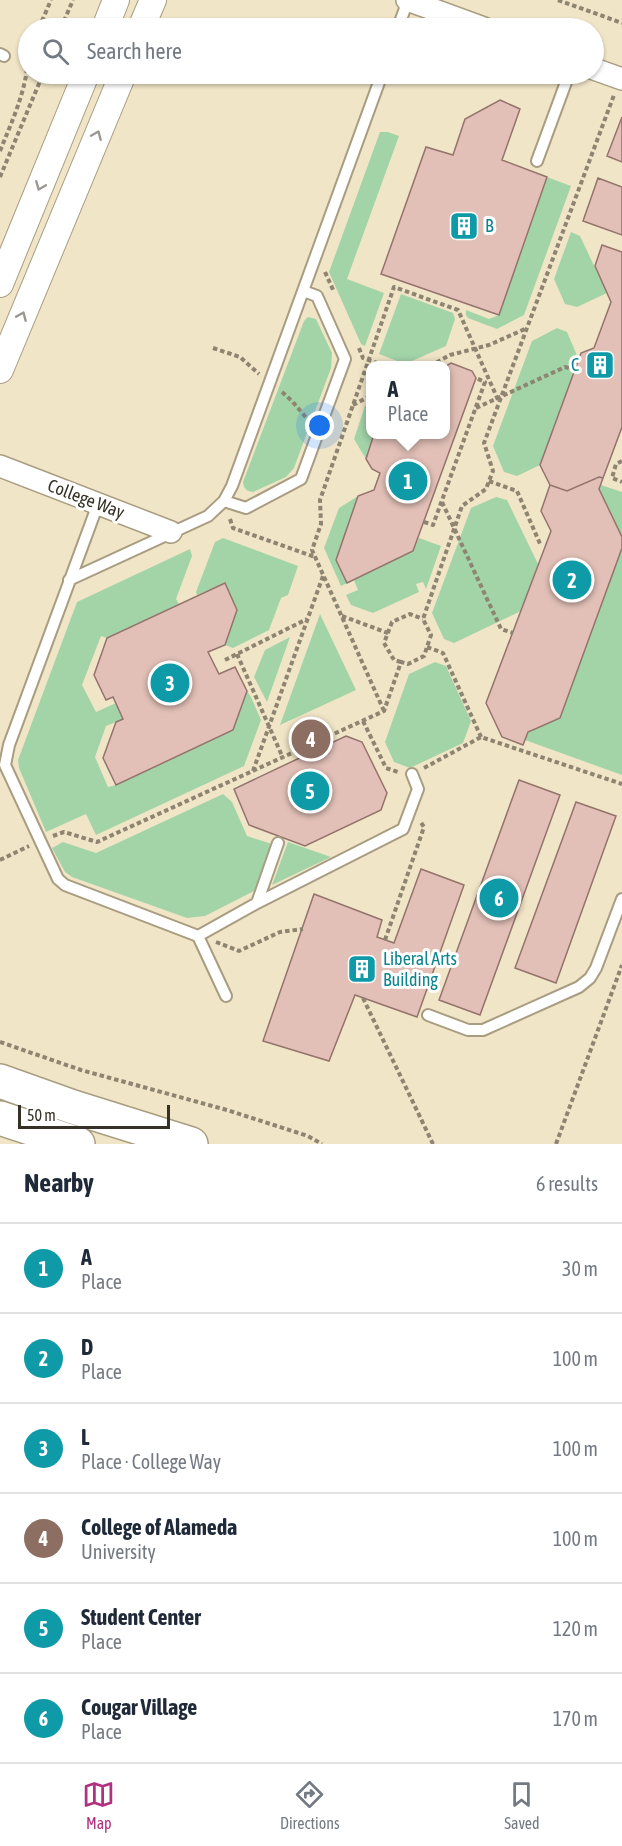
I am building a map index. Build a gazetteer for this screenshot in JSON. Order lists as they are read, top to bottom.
{
  "streets": {
    "street": ["College Way"]
  },
  "places": {
    "building": ["B", "C", "Liberal Arts Building"]
  },
  "scale_bar": "50 m",
  "page": {
    "search": "Search here",
    "popup": ["A", "Place"],
    "pins": [
      "1",
      "2",
      "3",
      "4",
      "5",
      "6"
    ],
    "scale": "50 m",
    "heading": ["Nearby", "6 results"],
    "list": [
      {
        "mark": "1",
        "name": "A",
        "note": "Place",
        "value": "30 m"
      },
      {
        "mark": "2",
        "name": "D",
        "note": "Place",
        "value": "100 m"
      },
      {
        "mark": "3",
        "name": "L",
        "note": "Place · College Way",
        "value": "100 m"
      },
      {
        "mark": "4",
        "name": "College of Alameda",
        "note": "University",
        "value": "100 m"
      },
      {
        "mark": "5",
        "name": "Student Center",
        "note": "Place",
        "value": "120 m"
      },
      {
        "mark": "6",
        "name": "Cougar Village",
        "note": "Place",
        "value": "170 m"
      }
    ],
    "nav": ["Map", "Directions", "Saved"]
  }
}
